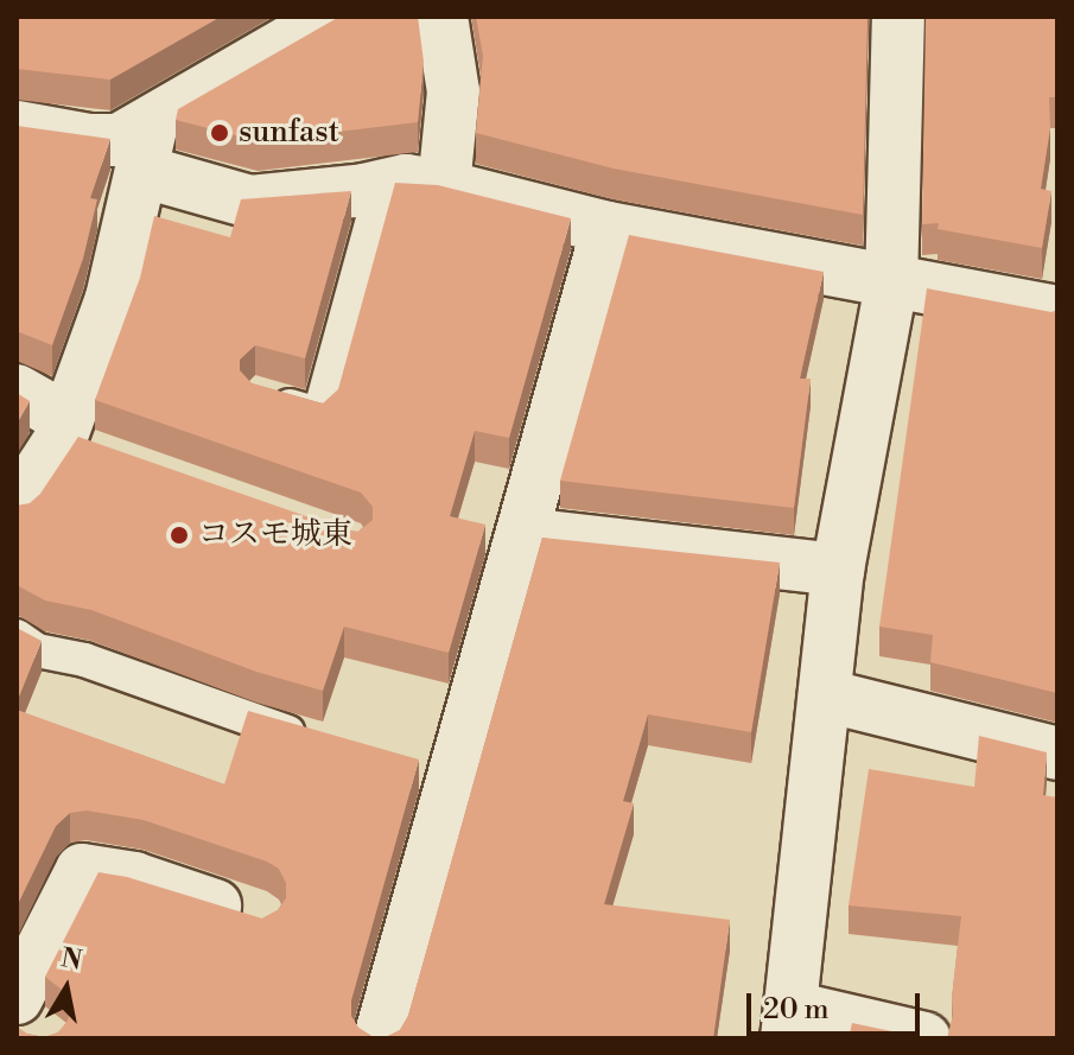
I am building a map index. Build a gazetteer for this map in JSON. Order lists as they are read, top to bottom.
{
  "places": ["sunfast", "コスモ城東"],
  "scale_bar": "20 m",
  "north": "top"
}
